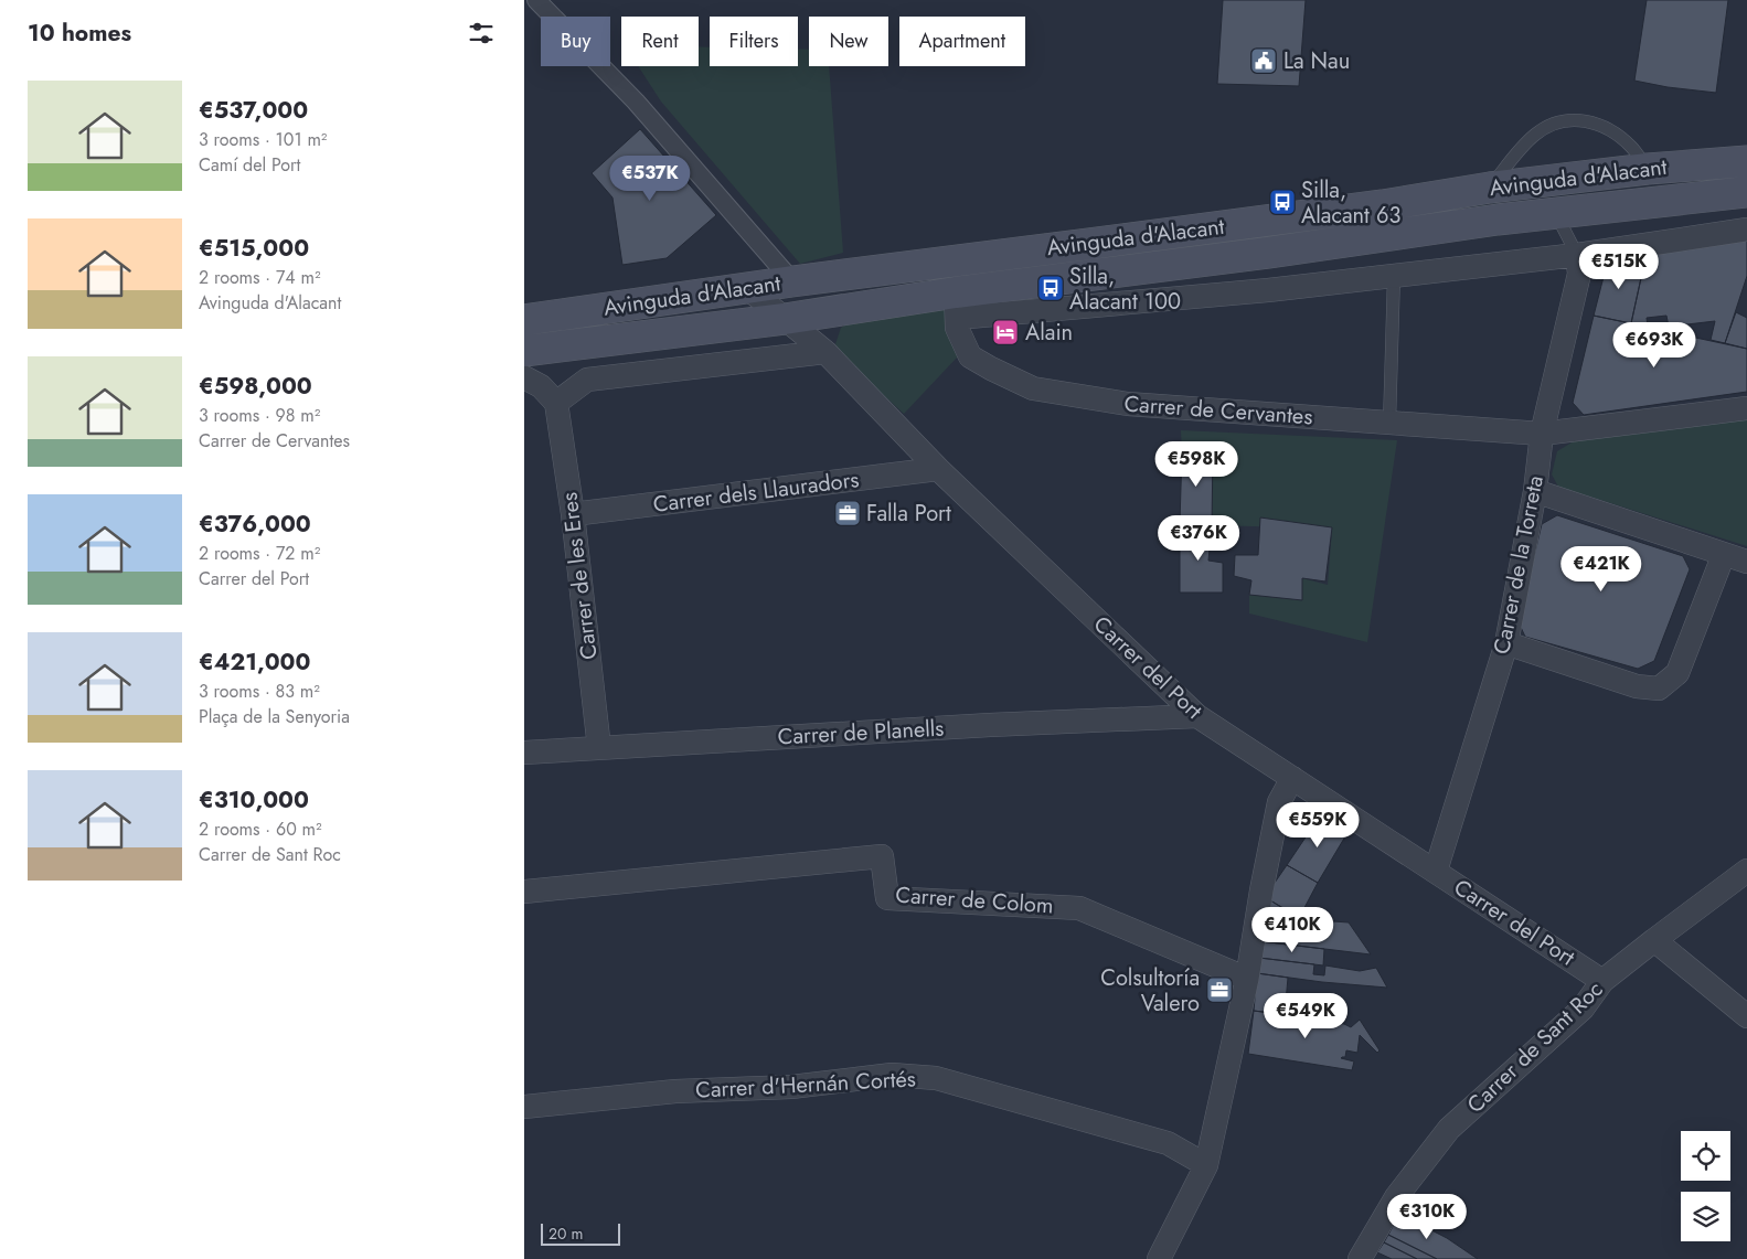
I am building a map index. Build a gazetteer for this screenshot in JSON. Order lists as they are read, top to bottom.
{
  "streets": {
    "main road": ["Avinguda d'Alacant"],
    "street": [
      "Carrer de Cervantes",
      "Carrer dels Llauradors",
      "Carrer de la Torreta",
      "Carrer de les Eres",
      "Carrer del Port",
      "Carrer de Planells",
      "Carrer de Colom",
      "Carrer de Sant Roc",
      "Carrer d'Hernán Cortés"
    ]
  },
  "crossings": [
    ["Avinguda d'Alacant", "Carrer de Cervantes"],
    ["Avinguda d'Alacant", "Carrer de la Torreta"],
    ["Avinguda d'Alacant", "Carrer del Port"],
    ["Carrer de Cervantes", "Carrer de la Torreta"],
    ["Carrer dels Llauradors", "Carrer de les Eres"],
    ["Carrer dels Llauradors", "Carrer del Port"],
    ["Carrer de la Torreta", "Carrer del Port"],
    ["Carrer de les Eres", "Carrer de Planells"],
    ["Carrer del Port", "Carrer de Planells"],
    ["Carrer del Port", "Carrer de Sant Roc"]
  ],
  "places": {
    "public building": ["La Nau"],
    "bus stop": ["Silla, Alacant 63", "Silla, Alacant 100"],
    "hotel": ["Alain"],
    "office": ["Falla Port", "Colsultoría Valero"]
  },
  "scale_bar": "20 m",
  "page": {
    "heading": "10 homes",
    "chip": [
      "Buy",
      "Rent",
      "Filters",
      "New",
      "Apartment"
    ],
    "list": [
      {
        "name": "€537,000",
        "note": "3 rooms · 101 m² · Camí del Port"
      },
      {
        "name": "€515,000",
        "note": "2 rooms · 74 m² · Avinguda d'Alacant"
      },
      {
        "name": "€598,000",
        "note": "3 rooms · 98 m² · Carrer de Cervantes"
      },
      {
        "name": "€376,000",
        "note": "2 rooms · 72 m² · Carrer del Port"
      },
      {
        "name": "€421,000",
        "note": "3 rooms · 83 m² · Plaça de la Senyoria"
      },
      {
        "name": "€310,000",
        "note": "2 rooms · 60 m² · Carrer de Sant Roc"
      }
    ],
    "price": [
      "€537K",
      "€515K",
      "€693K",
      "€598K",
      "€376K",
      "€421K",
      "€559K",
      "€410K",
      "€549K",
      "€310K"
    ],
    "scale": "20 m"
  }
}
